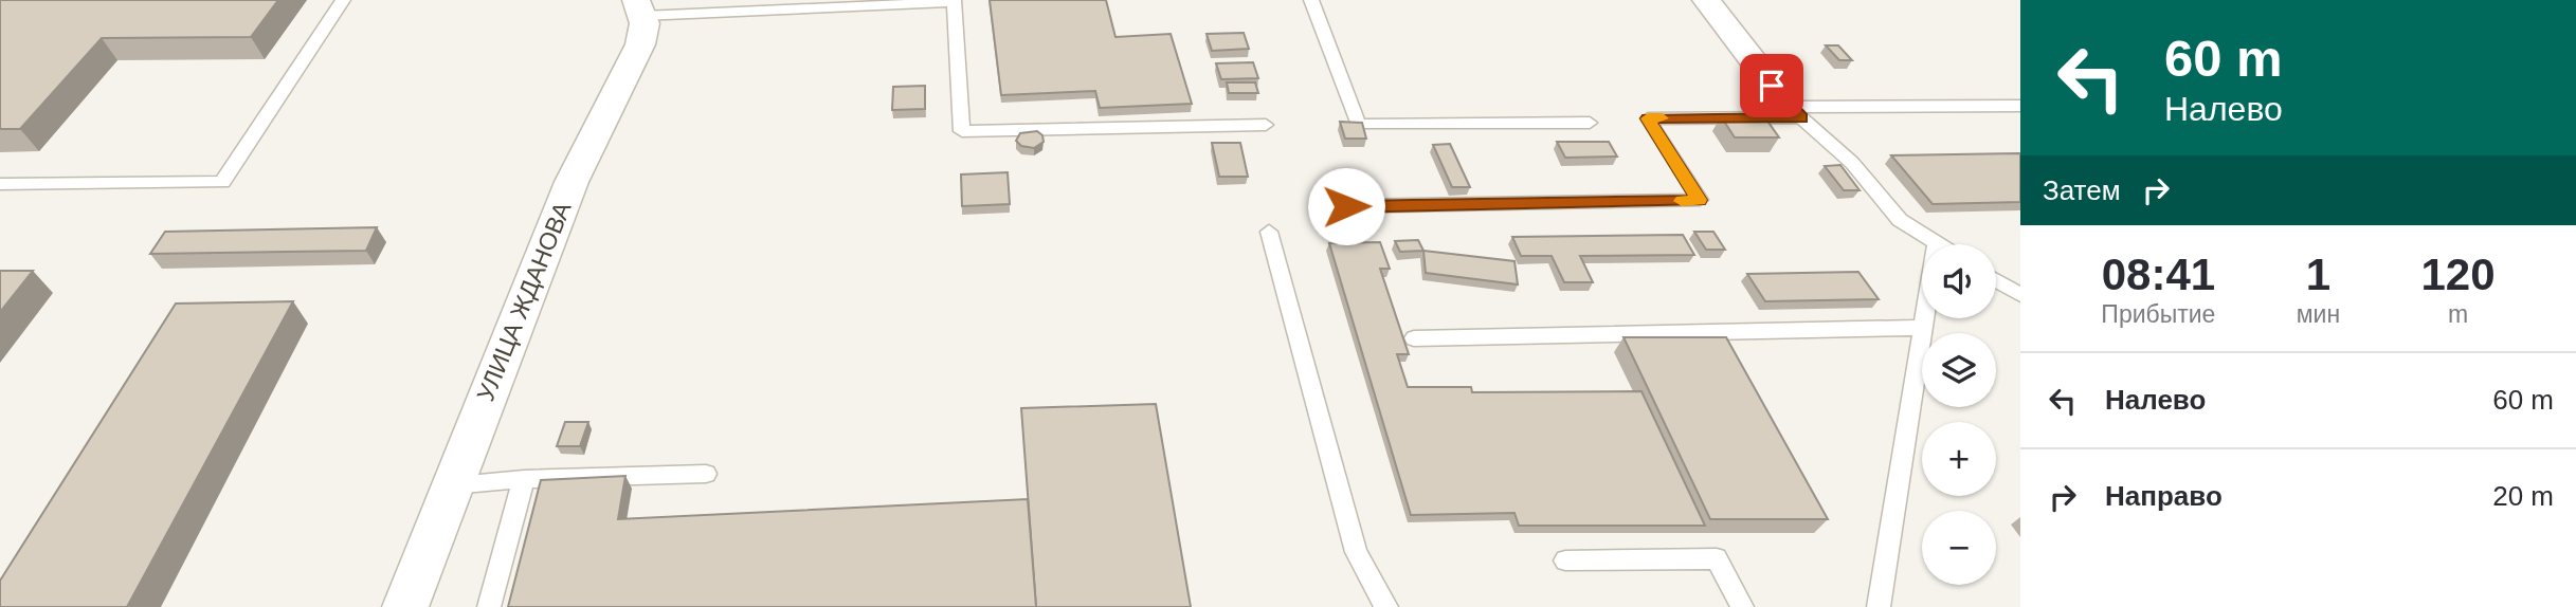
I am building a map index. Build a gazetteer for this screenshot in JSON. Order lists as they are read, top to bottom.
{
  "streets": {
    "street": ["УЛИЦА ЖДАНОВА"]
  },
  "page": {
    "turn": ["60 m", "Налево"],
    "then": "Затем",
    "eta": [
      "08:41",
      "Прибытие",
      "1",
      "мин",
      "120",
      "m"
    ],
    "map_buttons": ["+", "−"],
    "list": [
      {
        "name": "Налево",
        "value": "60 m"
      },
      {
        "name": "Направо",
        "value": "20 m"
      }
    ]
  }
}
